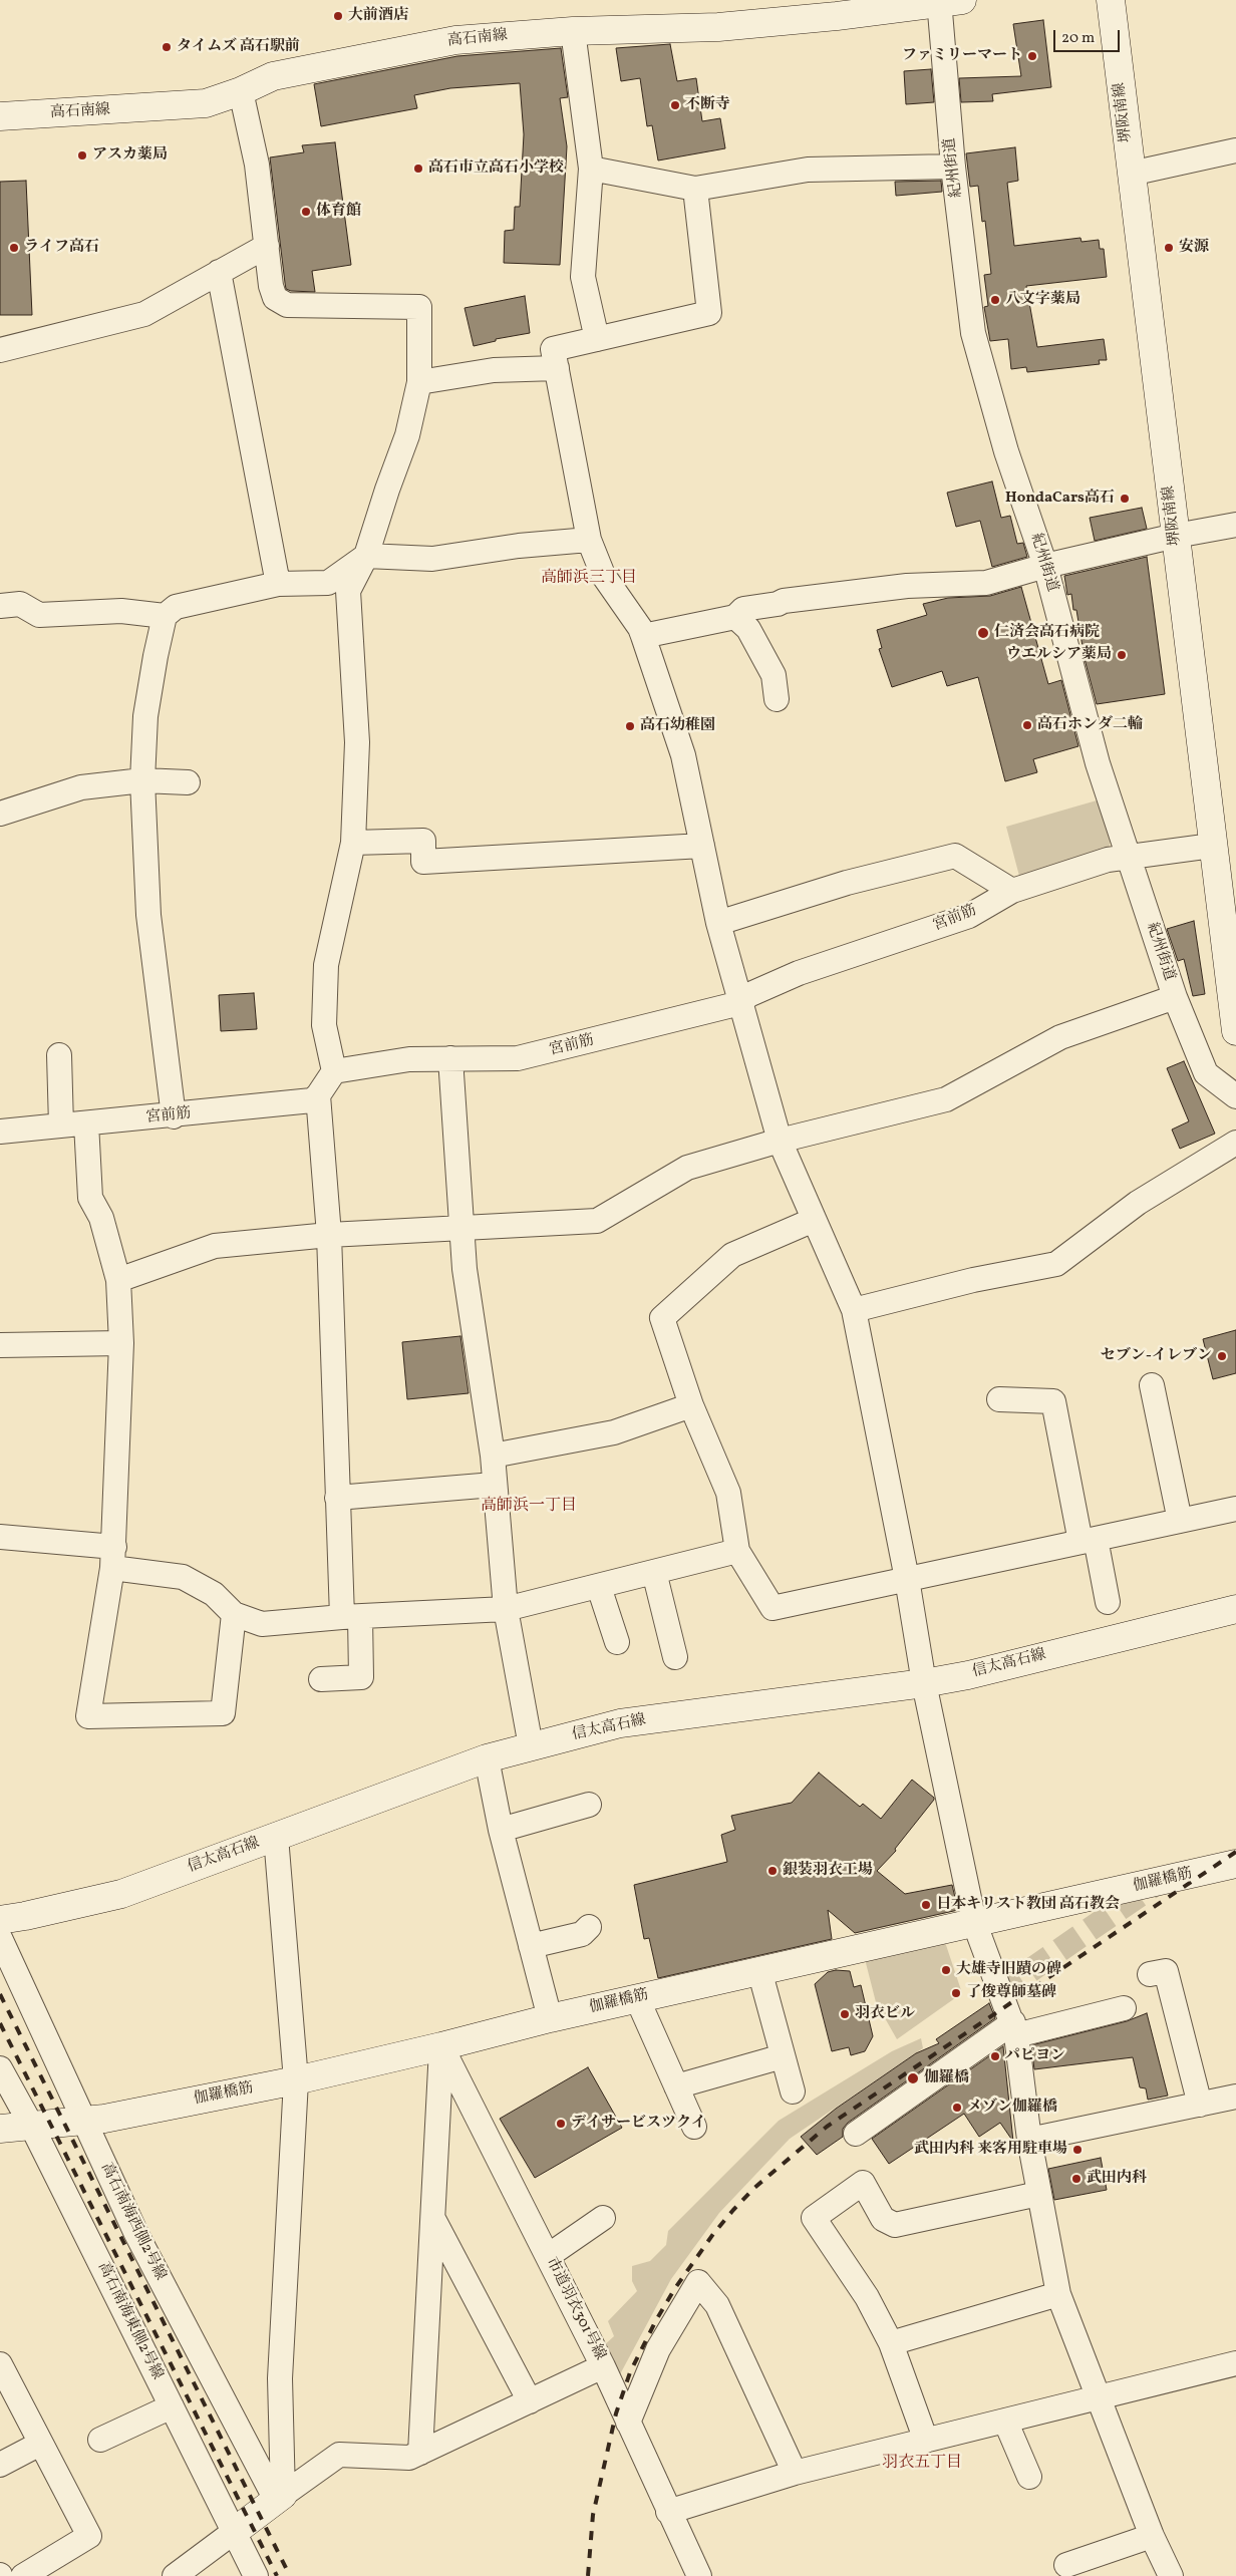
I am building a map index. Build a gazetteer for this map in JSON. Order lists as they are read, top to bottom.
{
  "streets": {
    "main road": [
      "高石南線",
      "堺阪南線",
      "信太高石線",
      "伽羅橋筋"
    ],
    "street": [
      "紀州街道",
      "宮前筋",
      "高石南海西側2号線",
      "市道羽衣301号線",
      "高石南海東側2号線"
    ]
  },
  "crossings": [
    ["高石南線", "紀州街道"],
    ["堺阪南線", "宮前筋"],
    ["紀州街道", "宮前筋"],
    ["伽羅橋筋", "高石南海西側2号線"],
    ["伽羅橋筋", "市道羽衣301号線"],
    ["伽羅橋筋", "高石南海東側2号線"]
  ],
  "districts": ["高師浜三丁目", "高師浜一丁目", "羽衣五丁目"],
  "places": [
    "大前酒店",
    "タイムズ 高石駅前",
    "ファミリーマート",
    "不断寺",
    "アスカ薬局",
    "高石市立高石小学校",
    "体育館",
    "ライフ高石",
    "安源",
    "八文字薬局",
    "HondaCars高石",
    "仁済会高石病院",
    "ウエルシア薬局",
    "高石ホンダ二輪",
    "高石幼稚園",
    "セブン-イレブン",
    "銀装羽衣工場",
    "日本キリスト教団 高石教会",
    "大雄寺旧蹟の碑",
    "了俊尊師墓碑",
    "羽衣ビル",
    "パピヨン",
    "伽羅橋",
    "メゾン伽羅橋",
    "デイサービスツクイ",
    "武田内科 来客用駐車場",
    "武田内科"
  ],
  "scale_bar": "20 m"
}
